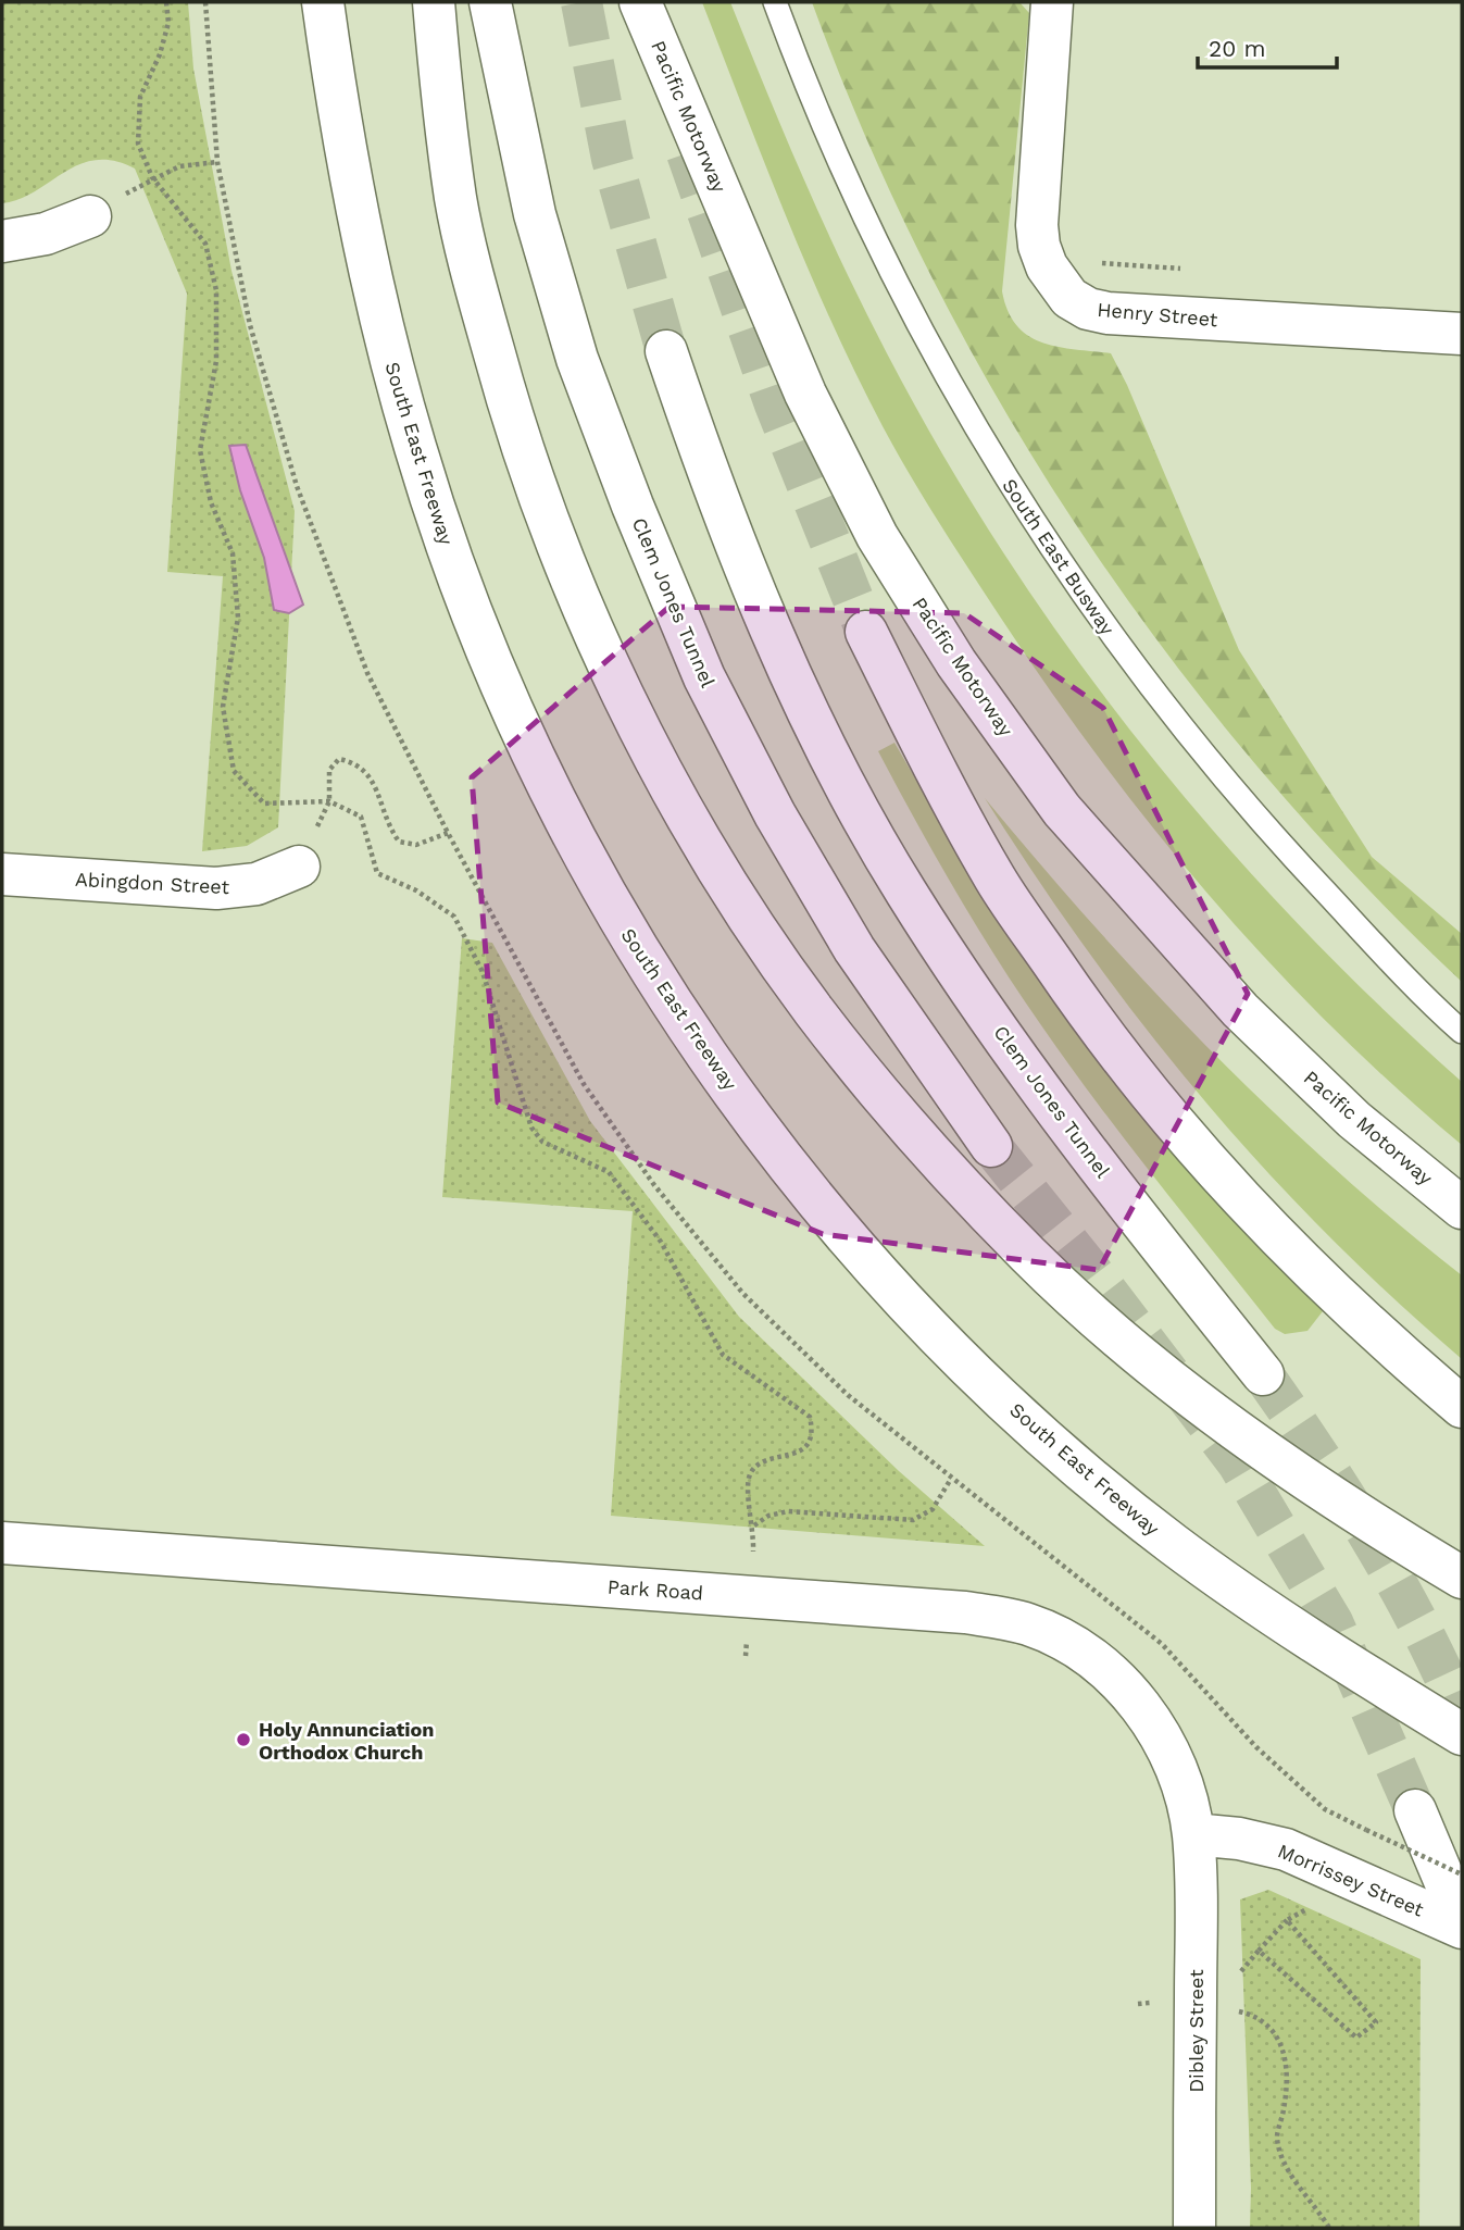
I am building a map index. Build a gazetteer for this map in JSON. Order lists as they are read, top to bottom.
{
  "streets": {
    "main road": [
      "Pacific Motorway",
      "Henry Street",
      "South East Freeway",
      "Clem Jones Tunnel",
      "Abingdon Street",
      "Park Road",
      "Morrissey Street",
      "Dibley Street"
    ],
    "lane": ["South East Busway"]
  },
  "crossings": [
    ["Park Road", "Morrissey Street"],
    ["Park Road", "Dibley Street"],
    ["Morrissey Street", "Dibley Street"]
  ],
  "places": ["Holy Annunciation Orthodox Church"],
  "scale_bar": "20 m"
}
